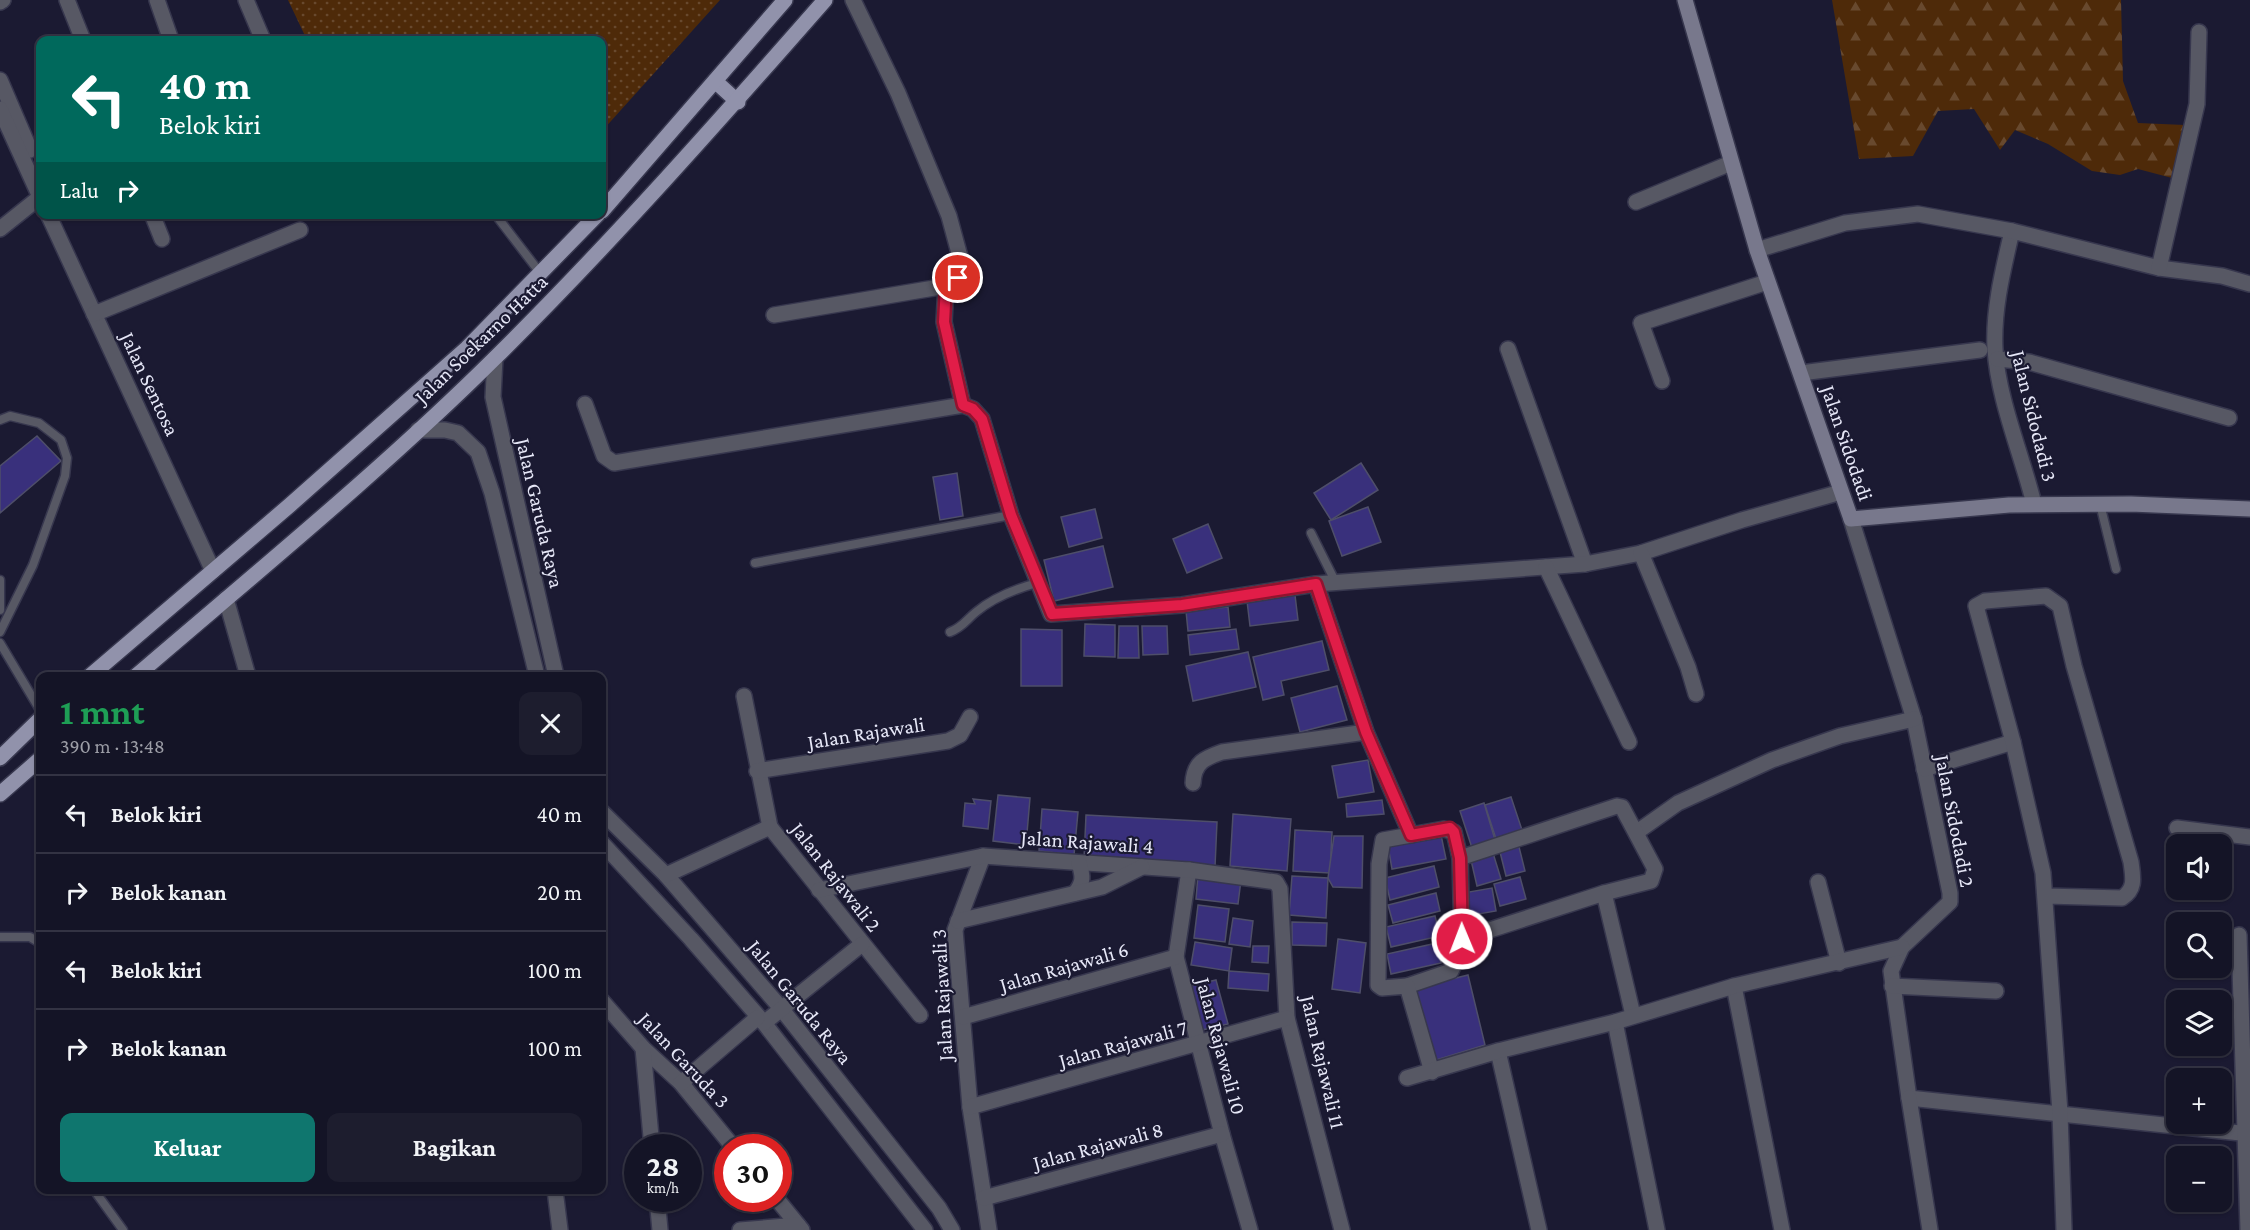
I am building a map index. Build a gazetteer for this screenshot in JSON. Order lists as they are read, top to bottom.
{
  "streets": {
    "main road": ["Jalan Soekarno Hatta"],
    "street": [
      "Jalan Sentosa",
      "Jalan Sidodadi 3",
      "Jalan Sidodadi",
      "Jalan Garuda Raya",
      "Jalan Rajawali",
      "Jalan Sidodadi 2",
      "Jalan Rajawali 4",
      "Jalan Rajawali 2",
      "Jalan Rajawali 6",
      "Jalan Rajawali 3",
      "Jalan Rajawali 7",
      "Jalan Rajawali 10",
      "Jalan Garuda 3",
      "Jalan Rajawali 11",
      "Jalan Rajawali 8"
    ]
  },
  "crossings": [
    ["Jalan Soekarno Hatta", "Jalan Sentosa"],
    ["Jalan Soekarno Hatta", "Jalan Garuda Raya"],
    ["Jalan Sidodadi 3", "Jalan Sidodadi"],
    ["Jalan Sidodadi", "Jalan Sidodadi 2"],
    ["Jalan Garuda Raya", "Jalan Rajawali 2"],
    ["Jalan Rajawali 4", "Jalan Rajawali 3"],
    ["Jalan Rajawali 4", "Jalan Rajawali 10"],
    ["Jalan Rajawali 4", "Jalan Rajawali 11"],
    ["Jalan Rajawali 6", "Jalan Rajawali 3"],
    ["Jalan Rajawali 6", "Jalan Rajawali 10"],
    ["Jalan Rajawali 3", "Jalan Rajawali 7"],
    ["Jalan Rajawali 3", "Jalan Rajawali 8"],
    ["Jalan Rajawali 7", "Jalan Rajawali 10"],
    ["Jalan Rajawali 7", "Jalan Rajawali 11"],
    ["Jalan Rajawali 10", "Jalan Rajawali 11"],
    ["Jalan Rajawali 10", "Jalan Rajawali 8"]
  ],
  "page": {
    "turn": ["40 m", "Belok kiri"],
    "then": "Lalu",
    "heading": ["1 mnt", "390 m · 13:48"],
    "list": [
      {
        "name": "Belok kiri",
        "value": "40 m"
      },
      {
        "name": "Belok kanan",
        "value": "20 m"
      },
      {
        "name": "Belok kiri",
        "value": "100 m"
      },
      {
        "name": "Belok kanan",
        "value": "100 m"
      }
    ],
    "map_buttons": ["+", "−"],
    "buttons": ["Keluar", "Bagikan"],
    "speed": "28 km/h",
    "limit": "30"
  }
}
